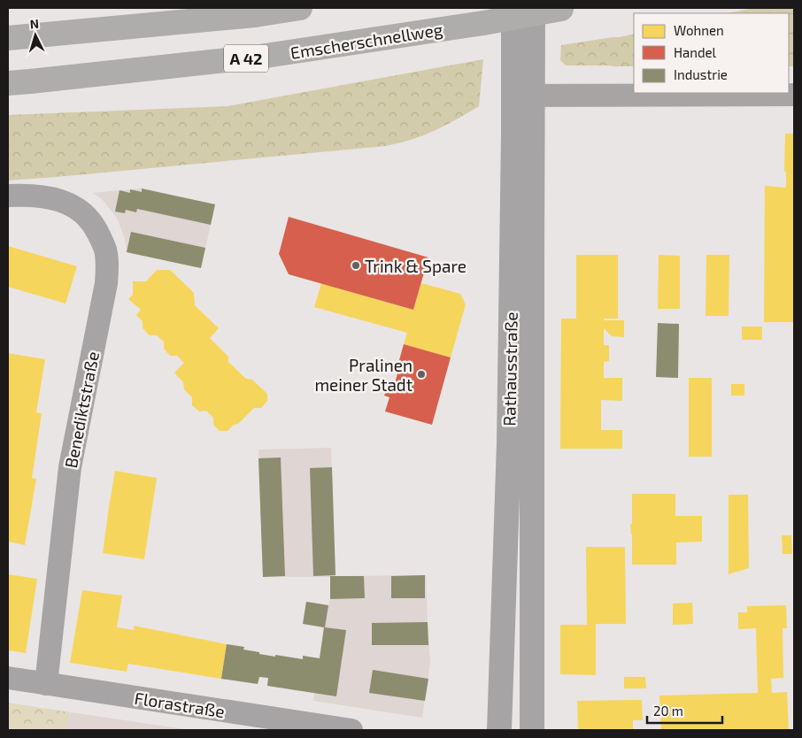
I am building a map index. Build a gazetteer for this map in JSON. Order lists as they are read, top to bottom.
{
  "streets": {
    "highway": ["Emscherschnellweg", "A 42"],
    "street": ["Rathausstraße", "Benediktstraße", "Florastraße"]
  },
  "crossings": [
    ["Benediktstraße", "Florastraße"]
  ],
  "places": ["Trink & Spare", "Pralinen meiner Stadt"],
  "legend": ["Wohnen", "Handel", "Industrie"],
  "scale_bar": "20 m",
  "north": "top"
}
